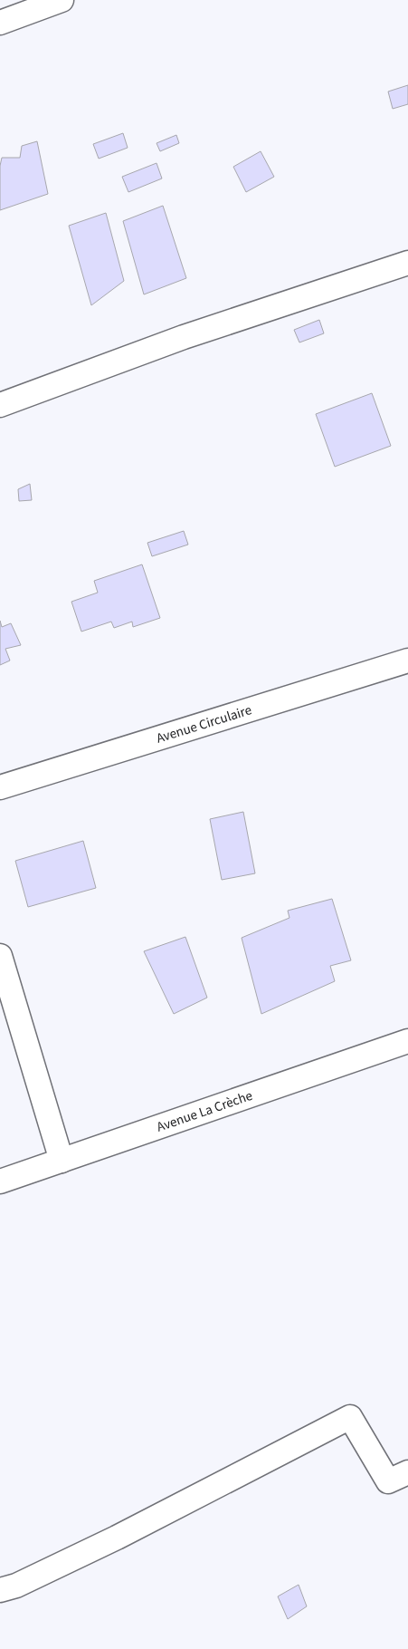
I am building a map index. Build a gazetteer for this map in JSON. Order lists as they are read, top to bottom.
{
  "streets": {
    "street": ["Avenue Circulaire", "Avenue La Crèche"]
  }
}
